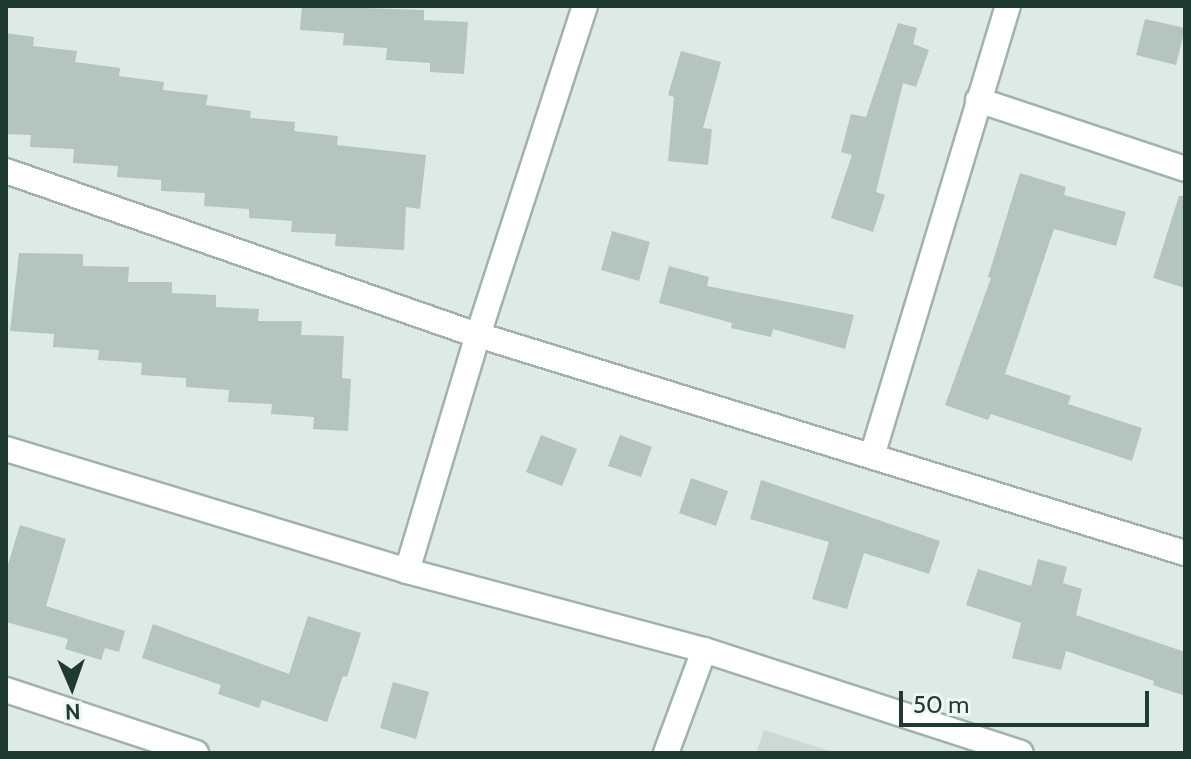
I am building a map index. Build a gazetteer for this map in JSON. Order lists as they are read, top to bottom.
{
  "scale_bar": "50 m",
  "north": "bottom"
}
